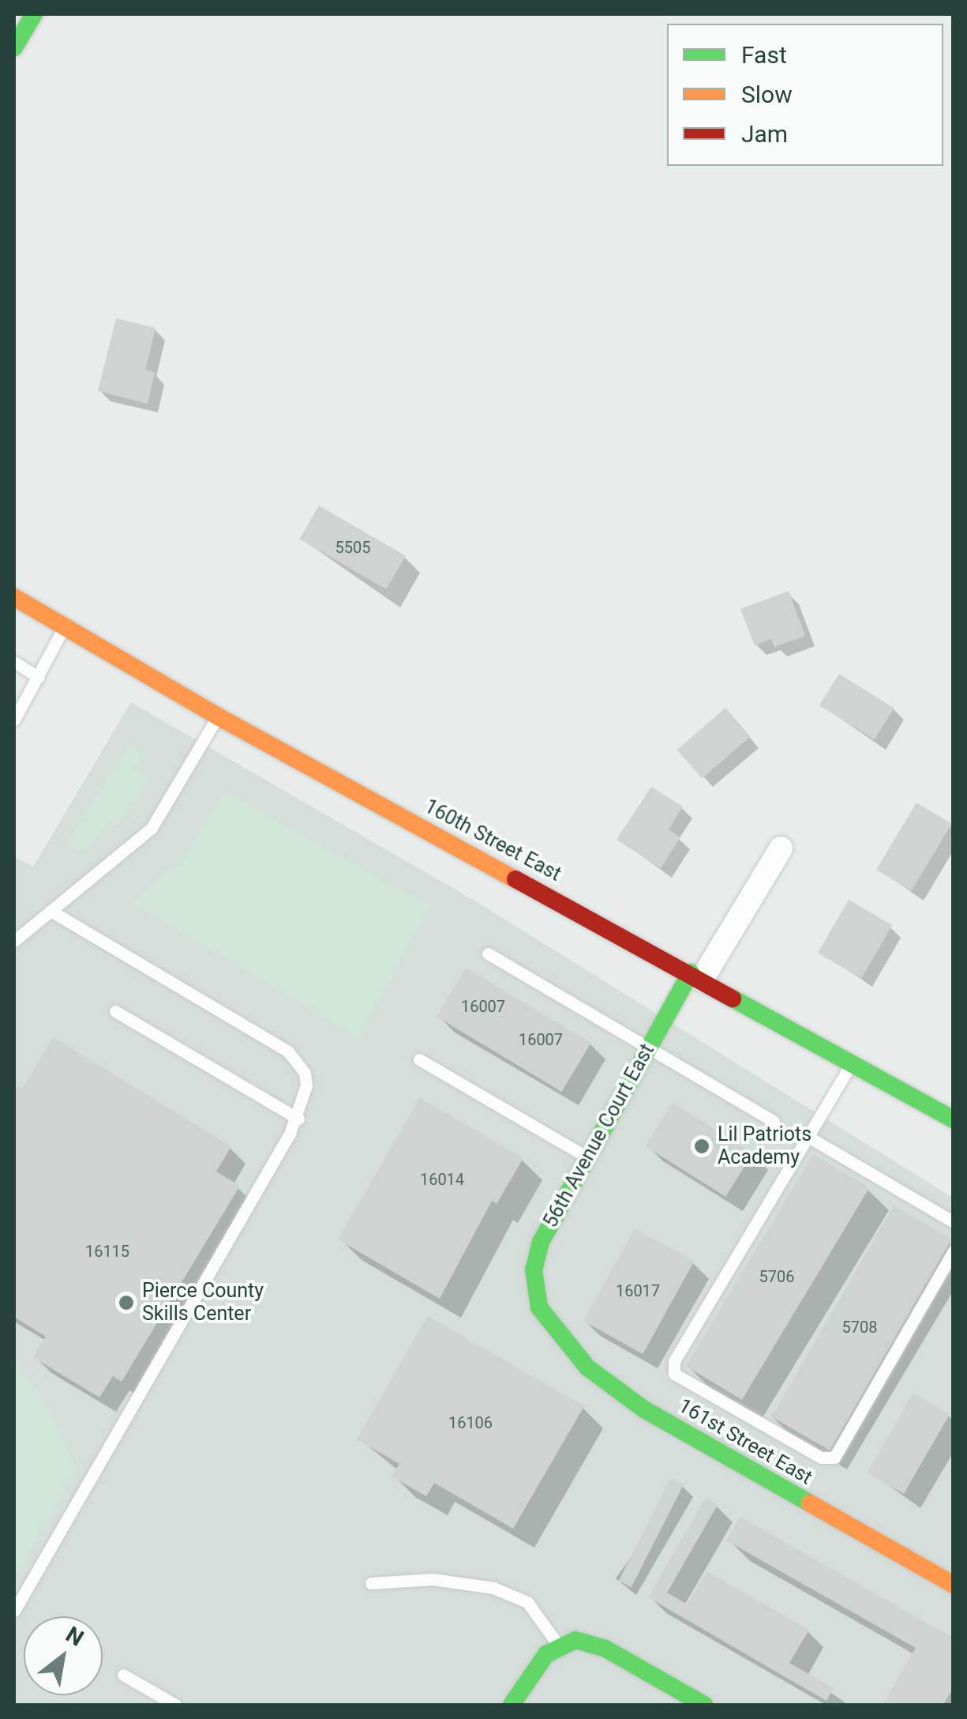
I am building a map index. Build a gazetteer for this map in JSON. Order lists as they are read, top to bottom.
{
  "streets": {
    "street": ["160th Street East", "56th Avenue Court East", "161st Street East"]
  },
  "crossings": [
    ["160th Street East", "56th Avenue Court East"],
    ["56th Avenue Court East", "161st Street East"]
  ],
  "places": ["Lil Patriots Academy", "Pierce County Skills Center"],
  "house_numbers": [
    "5505",
    "16007",
    "16007",
    "16014",
    "16115",
    "5706",
    "16017",
    "5708",
    "16106"
  ],
  "legend": ["Fast", "Slow", "Jam"],
  "north": "top right"
}
